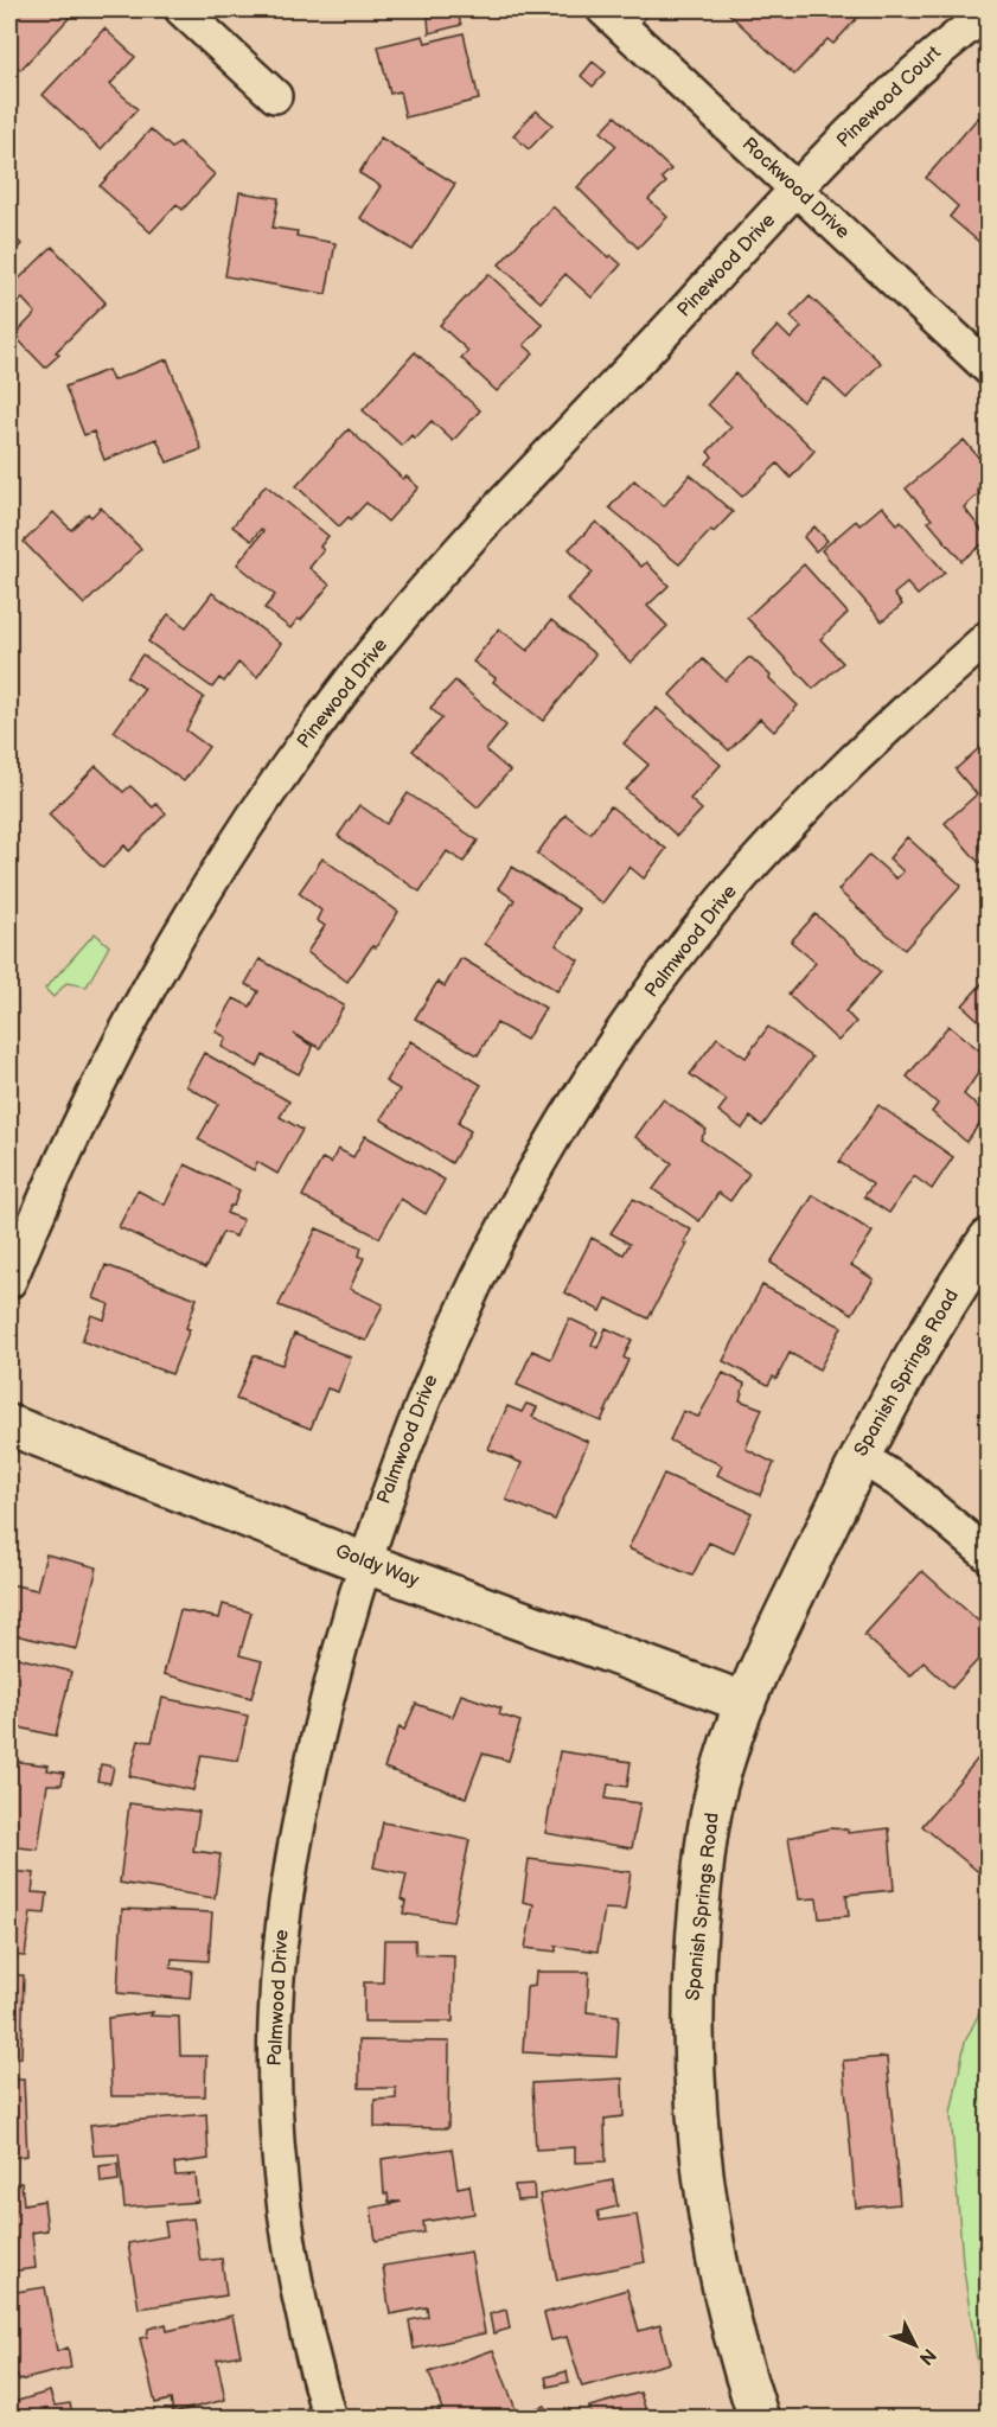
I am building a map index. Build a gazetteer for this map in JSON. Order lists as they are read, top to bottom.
{
  "streets": {
    "street": [
      "Pinewood Court",
      "Rockwood Drive",
      "Pinewood Drive",
      "Palmwood Drive",
      "Spanish Springs Road",
      "Goldy Way"
    ]
  },
  "crossings": [
    ["Pinewood Court", "Rockwood Drive"],
    ["Pinewood Court", "Pinewood Drive"],
    ["Rockwood Drive", "Pinewood Drive"],
    ["Palmwood Drive", "Goldy Way"],
    ["Spanish Springs Road", "Goldy Way"]
  ],
  "north": "bottom right"
}
